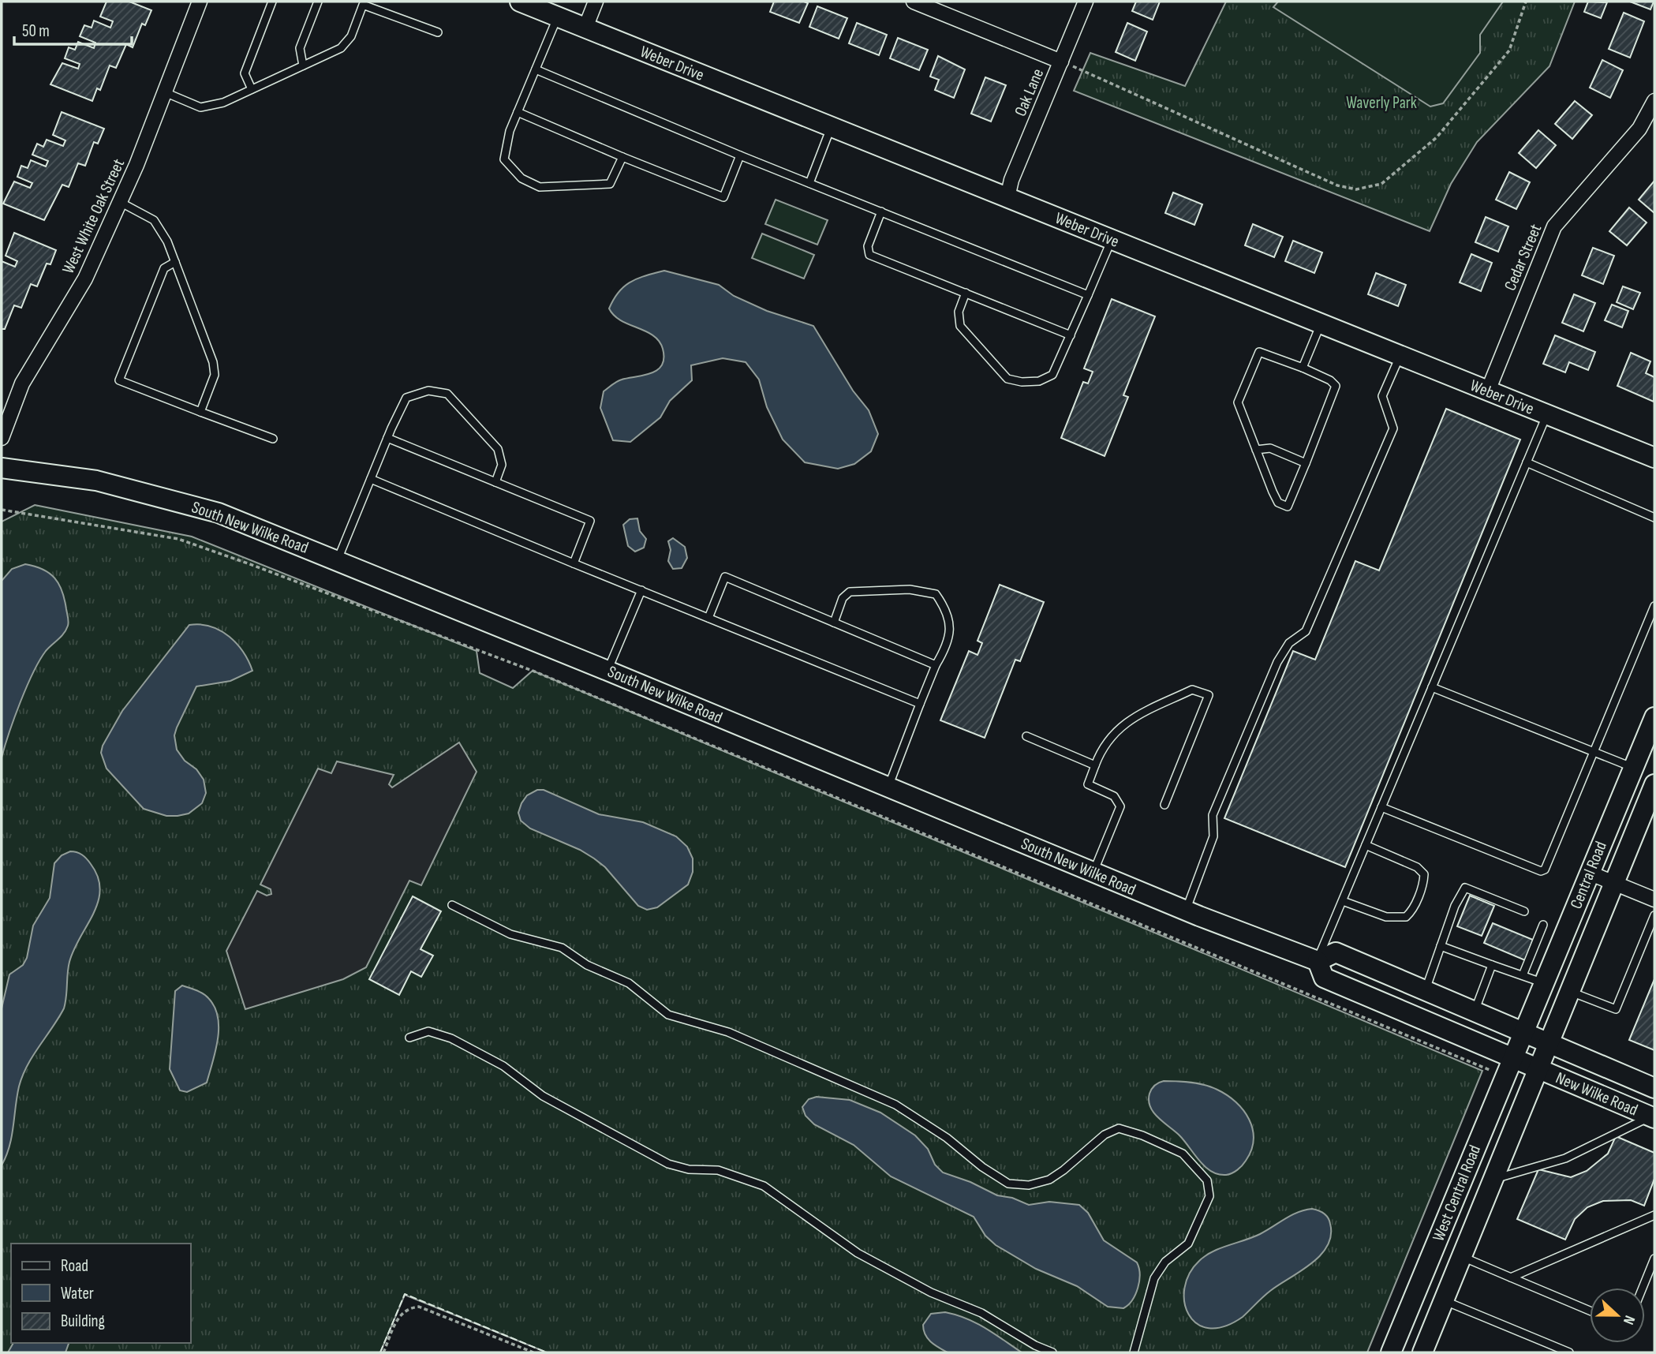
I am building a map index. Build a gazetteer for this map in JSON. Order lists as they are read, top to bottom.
{
  "streets": {
    "main road": [
      "Weber Drive",
      "South New Wilke Road",
      "Central Road",
      "New Wilke Road",
      "West Central Road"
    ],
    "street": ["Oak Lane", "West White Oak Street", "Cedar Street"]
  },
  "crossings": [
    ["Weber Drive", "Oak Lane"],
    ["Weber Drive", "Cedar Street"],
    ["Central Road", "New Wilke Road"],
    ["Central Road", "West Central Road"],
    ["New Wilke Road", "West Central Road"]
  ],
  "parks": ["Waverly Park"],
  "legend": ["Road", "Water", "Building"],
  "scale_bar": "50 m",
  "north": "right"
}
